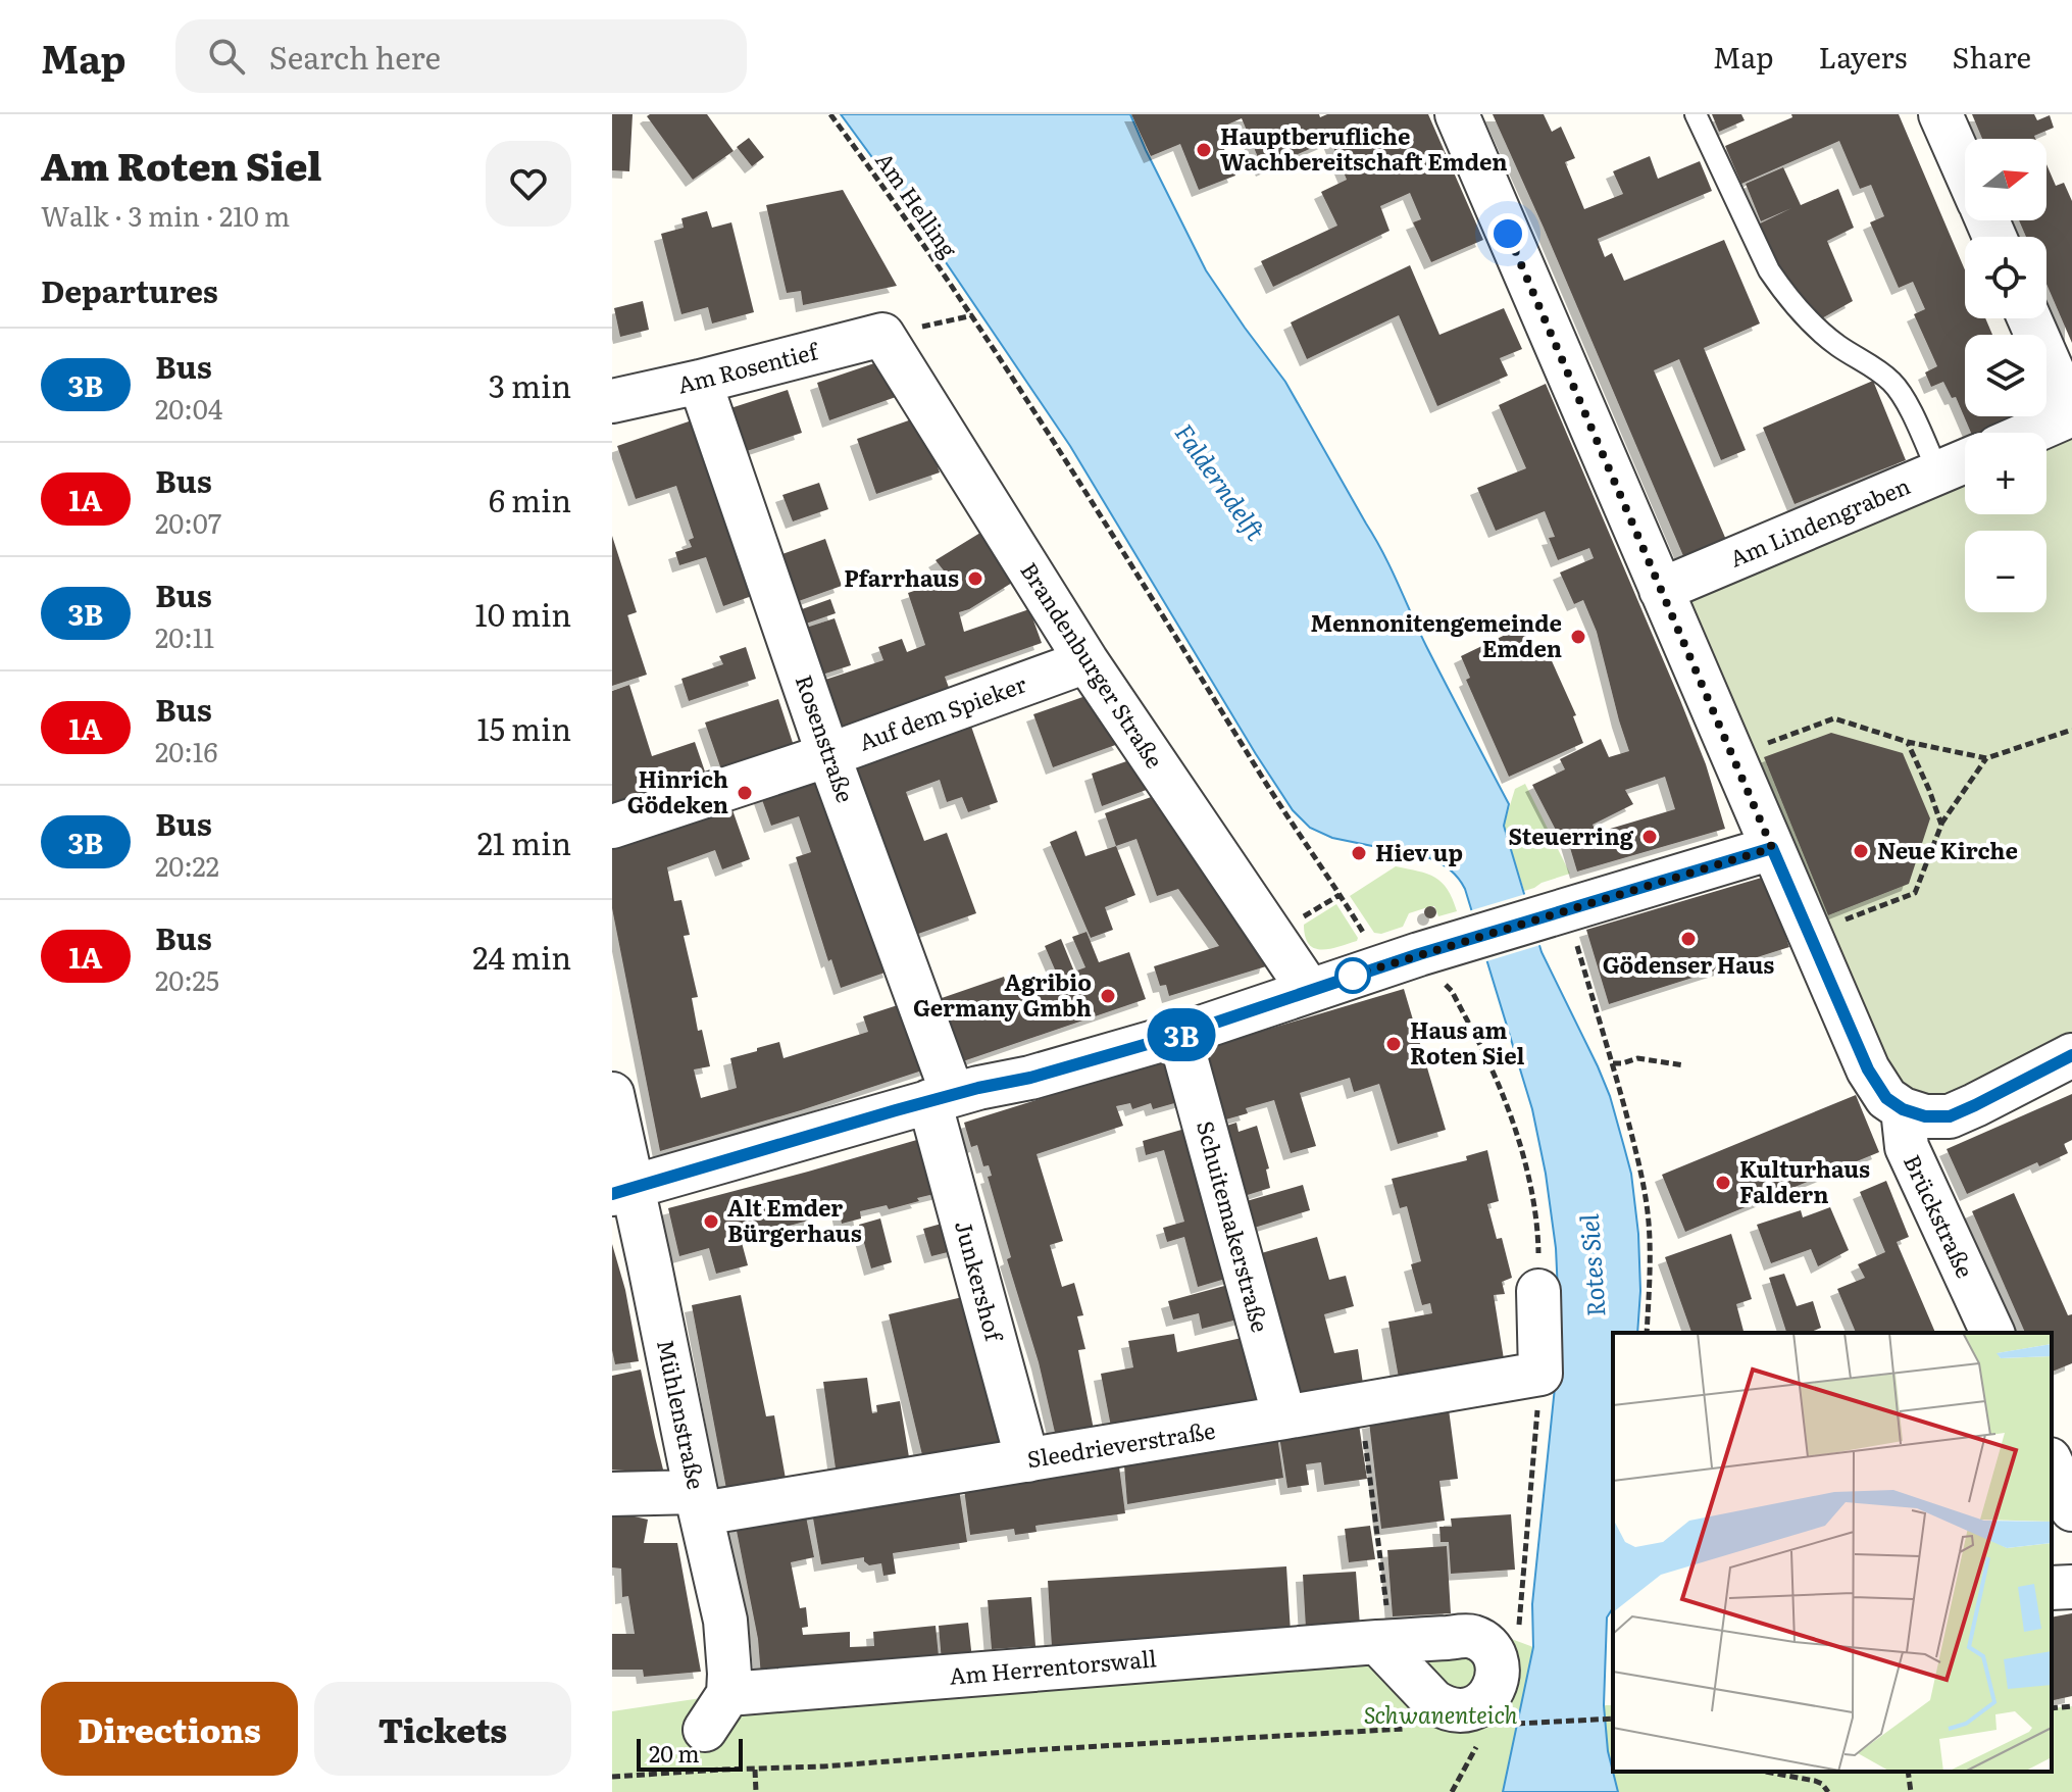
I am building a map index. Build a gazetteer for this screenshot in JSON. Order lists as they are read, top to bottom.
{
  "streets": {
    "street": [
      "Am Rosentief",
      "Am Lindengraben",
      "Brandenburger Straße",
      "Auf dem Spieker",
      "Rosenstraße",
      "Brückstraße",
      "Schuitemakerstraße",
      "Junkershof",
      "Mühlenstraße",
      "Sleedrieverstraße",
      "Am Herrentorswall"
    ],
    "path": ["Am Helling"]
  },
  "crossings": [
    ["Am Rosentief", "Brandenburger Straße"],
    ["Am Rosentief", "Rosenstraße"],
    ["Brandenburger Straße", "Auf dem Spieker"],
    ["Auf dem Spieker", "Rosenstraße"],
    ["Rosenstraße", "Junkershof"],
    ["Schuitemakerstraße", "Sleedrieverstraße"],
    ["Junkershof", "Sleedrieverstraße"],
    ["Mühlenstraße", "Sleedrieverstraße"],
    ["Mühlenstraße", "Am Herrentorswall"]
  ],
  "water": ["Falderndelft", "Rotes Siel"],
  "parks": ["Schwanenteich"],
  "places": [
    "Hauptberufliche Wachbereitschaft Emden",
    "Pfarrhaus",
    "Mennonitengemeinde Emden",
    "Hinrich Gödeken",
    "Steuerring",
    "Neue Kirche",
    "Hiev up",
    "Gödenser Haus",
    "Agribio Germany Gmbh",
    "Haus am Roten Siel",
    "Kulturhaus Faldern",
    "Alt Emder Bürgerhaus"
  ],
  "lines": ["bus line 3B"],
  "scale_bar": "20 m",
  "north": "right",
  "page": {
    "header": "Map",
    "search": "Search here",
    "nav": ["Map", "Layers", "Share"],
    "heading": [
      ["Am Roten Siel", "Walk · 3 min · 210 m"],
      "Departures"
    ],
    "on_map": "3B",
    "map_buttons": ["+", "−"],
    "list": [
      {
        "mark": "3B",
        "name": "Bus",
        "note": "20:04",
        "value": "3 min"
      },
      {
        "mark": "1A",
        "name": "Bus",
        "note": "20:07",
        "value": "6 min"
      },
      {
        "mark": "3B",
        "name": "Bus",
        "note": "20:11",
        "value": "10 min"
      },
      {
        "mark": "1A",
        "name": "Bus",
        "note": "20:16",
        "value": "15 min"
      },
      {
        "mark": "3B",
        "name": "Bus",
        "note": "20:22",
        "value": "21 min"
      },
      {
        "mark": "1A",
        "name": "Bus",
        "note": "20:25",
        "value": "24 min"
      }
    ],
    "buttons": ["Directions", "Tickets"],
    "scale": "20 m"
  }
}
